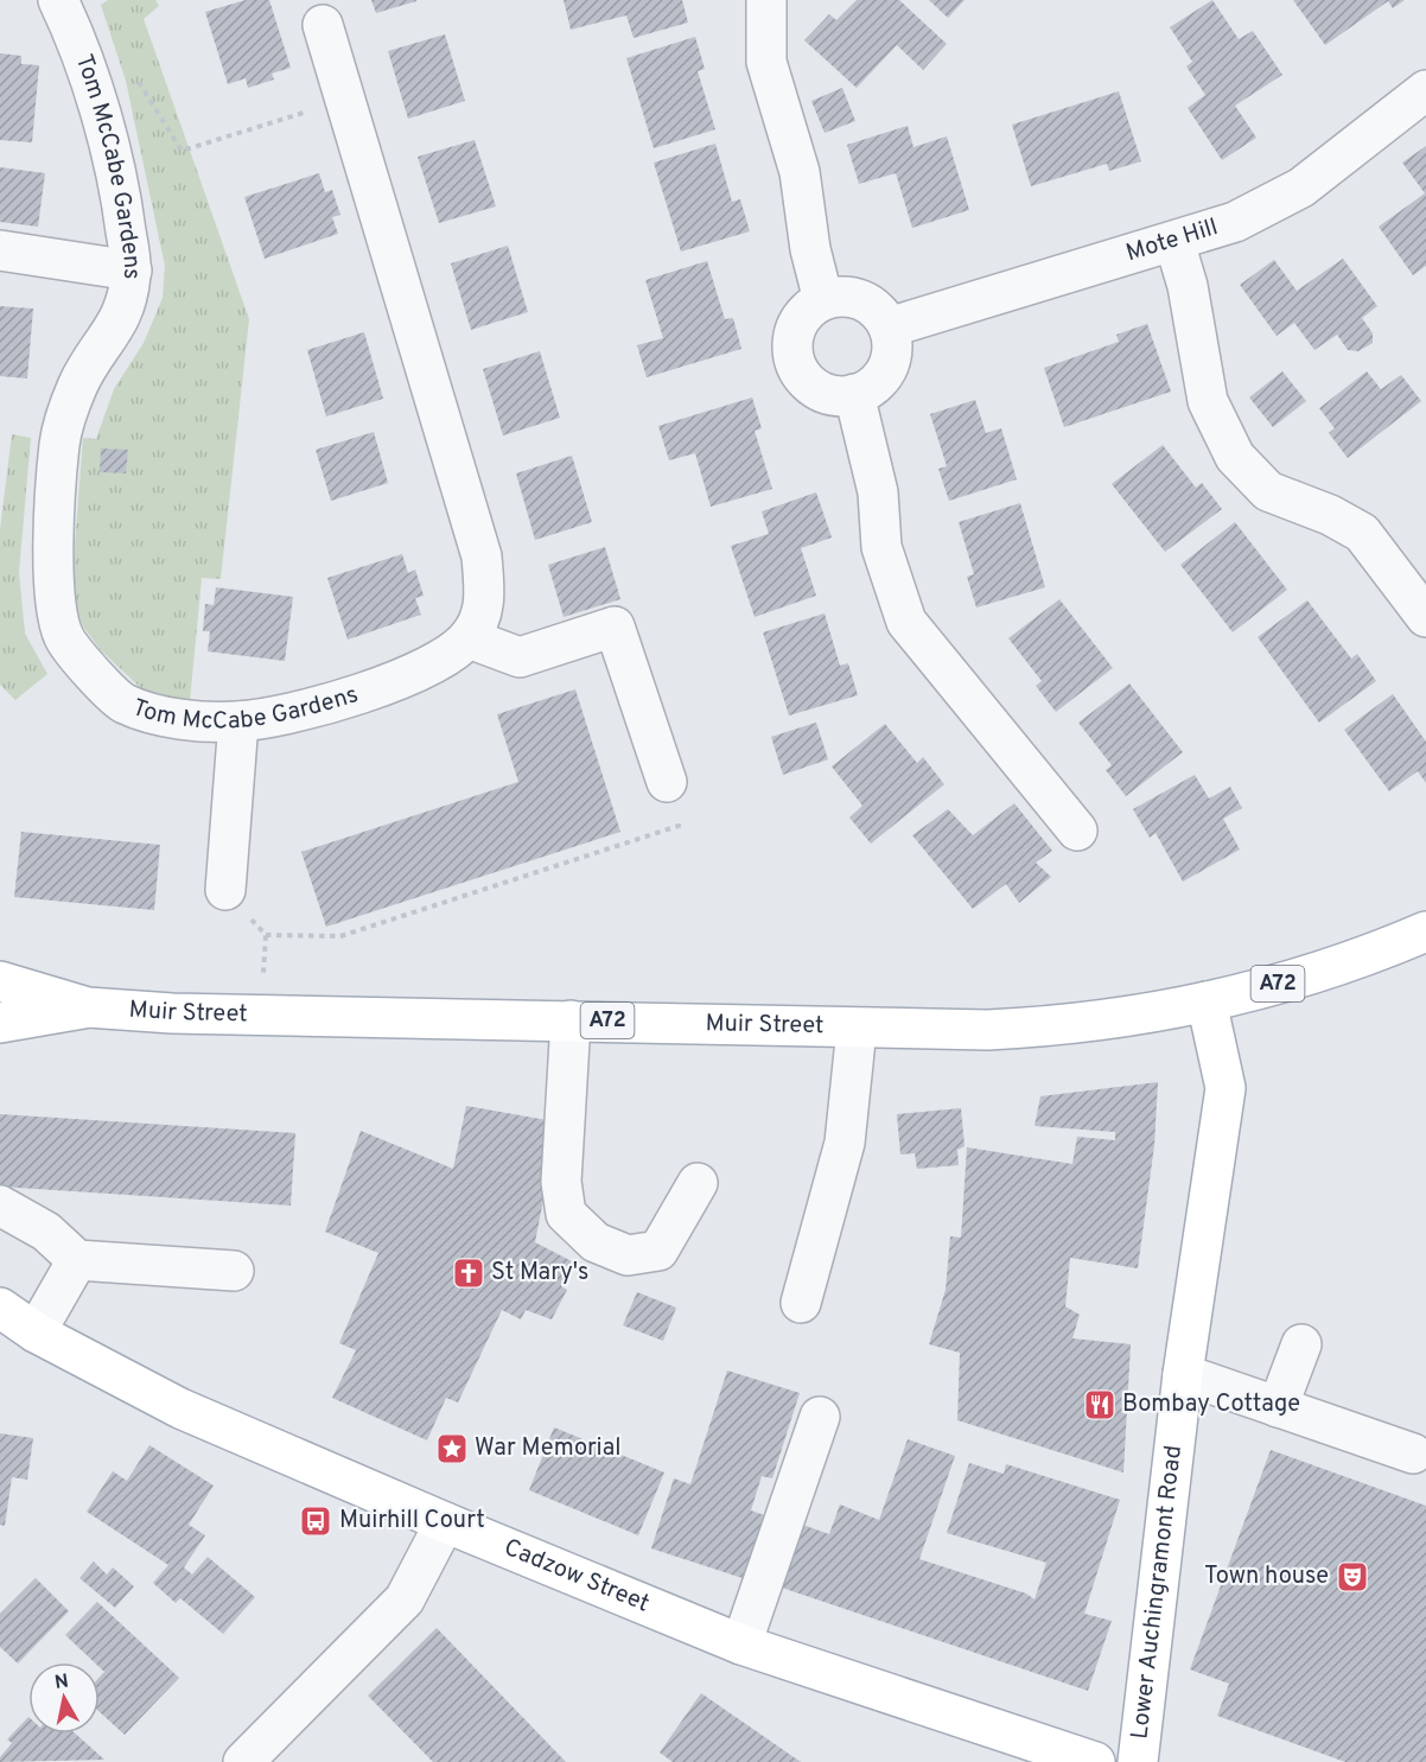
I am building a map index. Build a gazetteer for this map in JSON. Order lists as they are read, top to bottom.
{
  "streets": {
    "main road": [
      "A72",
      "Muir Street",
      "Cadzow Street",
      "Lower Auchingramont Road"
    ],
    "street": ["Tom McCabe Gardens", "Mote Hill"]
  },
  "crossings": [
    ["Muir Street", "Lower Auchingramont Road"]
  ],
  "places": {
    "church": ["St Mary's"],
    "restaurant": ["Bombay Cottage"],
    "place": ["War Memorial"],
    "bus stop": ["Muirhill Court"],
    "theatre": ["Town house"]
  },
  "north": "top"
}
